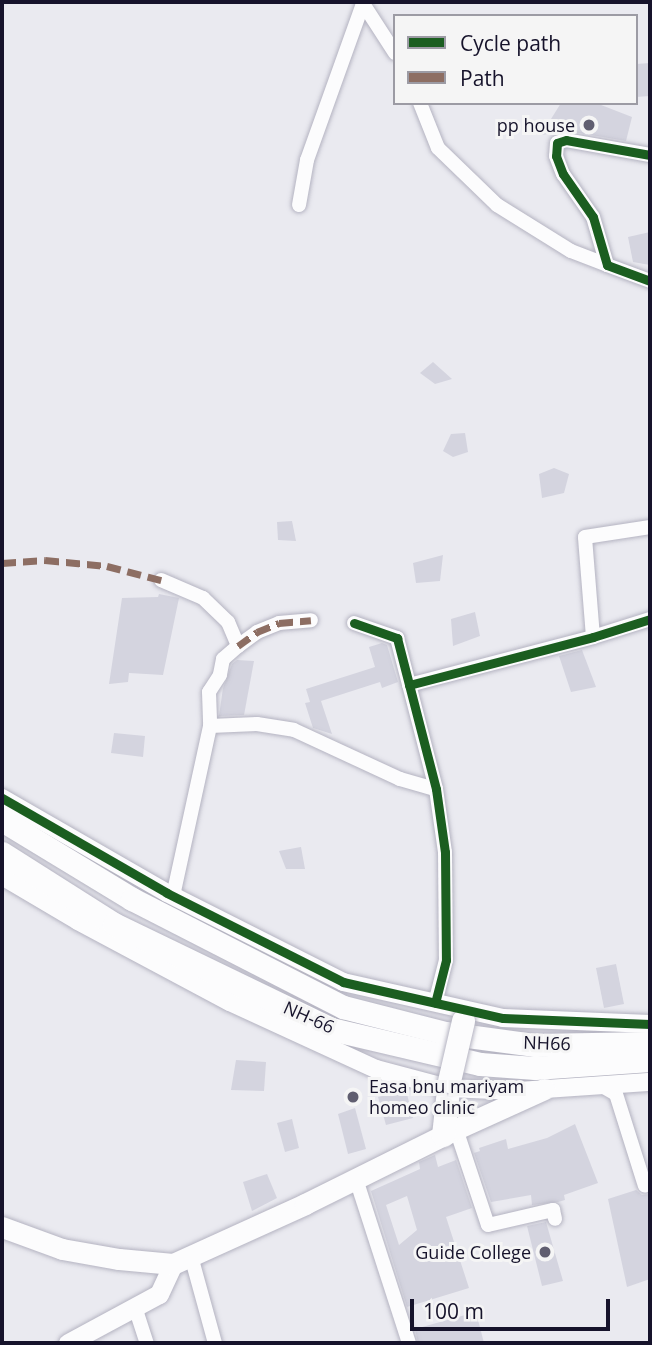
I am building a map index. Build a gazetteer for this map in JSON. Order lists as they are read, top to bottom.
{
  "streets": {
    "highway": ["NH-66", "NH66"]
  },
  "places": ["pp house", "Easa bnu mariyam homeo clinic", "Guide College"],
  "legend": ["Cycle path", "Path"],
  "scale_bar": "100 m"
}
